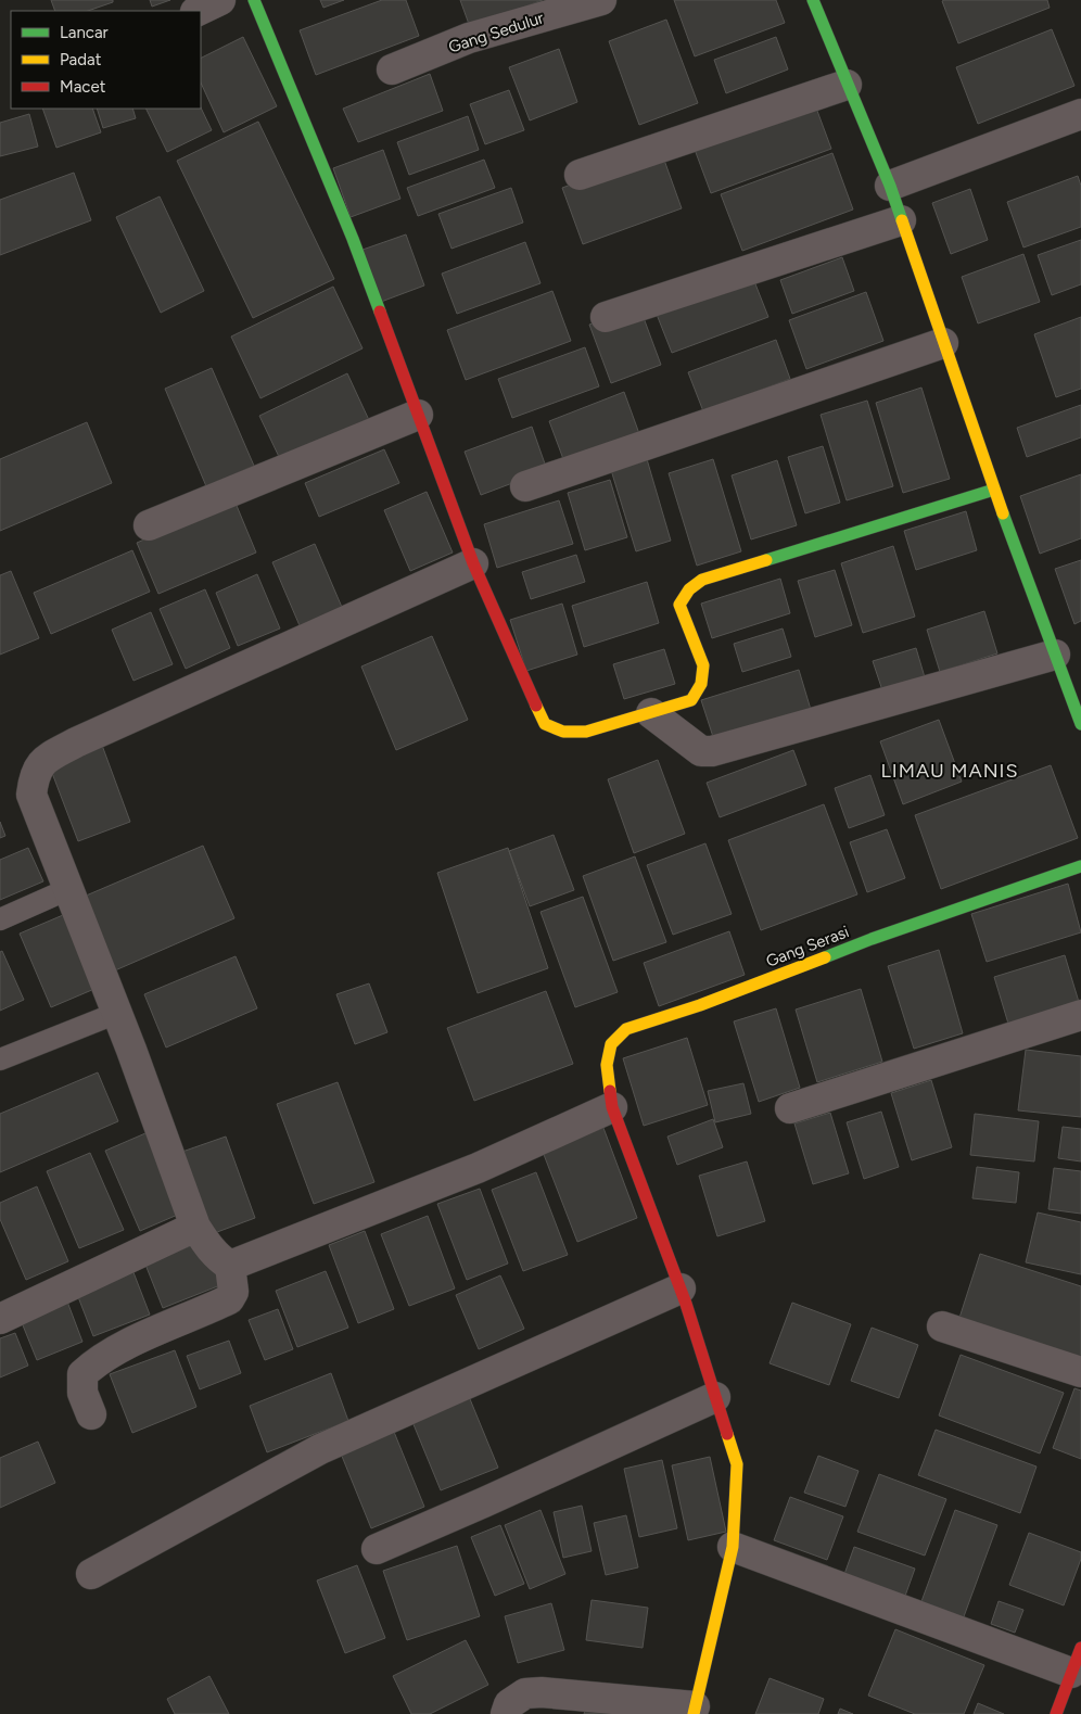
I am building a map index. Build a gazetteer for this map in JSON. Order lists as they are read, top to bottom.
{
  "streets": {
    "street": ["Gang Sedulur", "Gang Serasi"]
  },
  "districts": ["LIMAU MANIS"],
  "legend": ["Lancar", "Padat", "Macet"]
}
